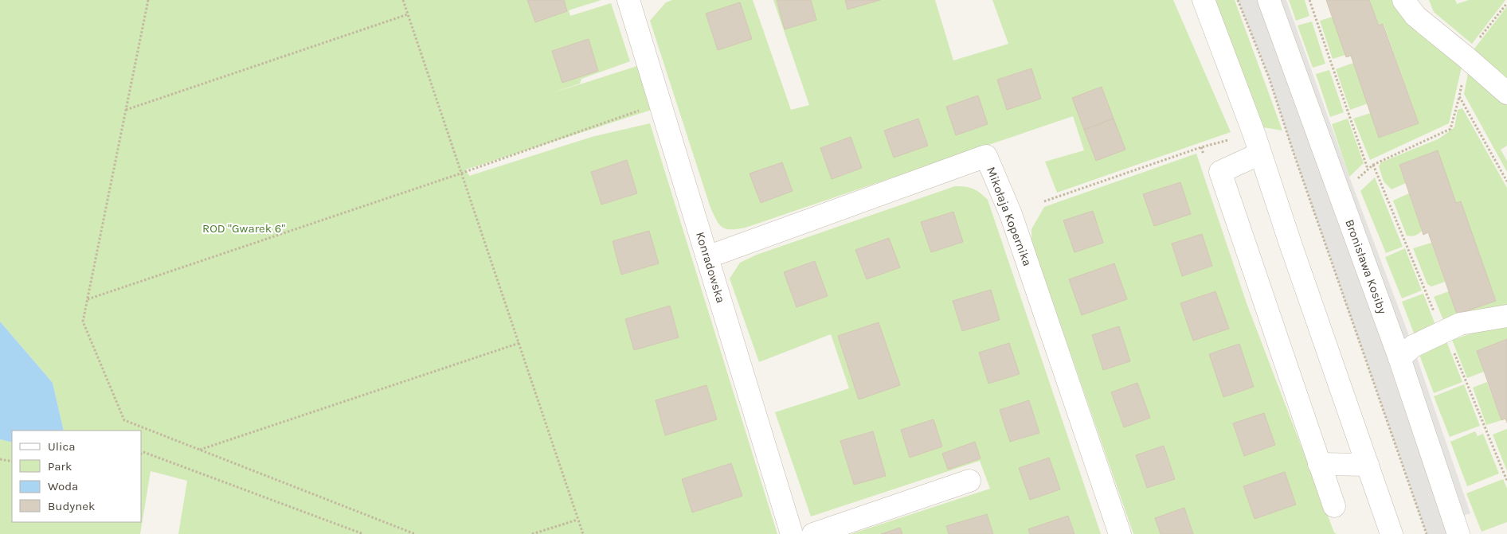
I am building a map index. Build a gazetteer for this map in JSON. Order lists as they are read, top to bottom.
{
  "streets": {
    "street": ["Mikołaja Kopernika", "Bronisława Kosiby", "Konradowska"]
  },
  "crossings": [
    ["Mikołaja Kopernika", "Konradowska"]
  ],
  "parks": ["ROD \"Gwarek 6\""],
  "legend": [
    "Ulica",
    "Park",
    "Woda",
    "Budynek"
  ]
}
